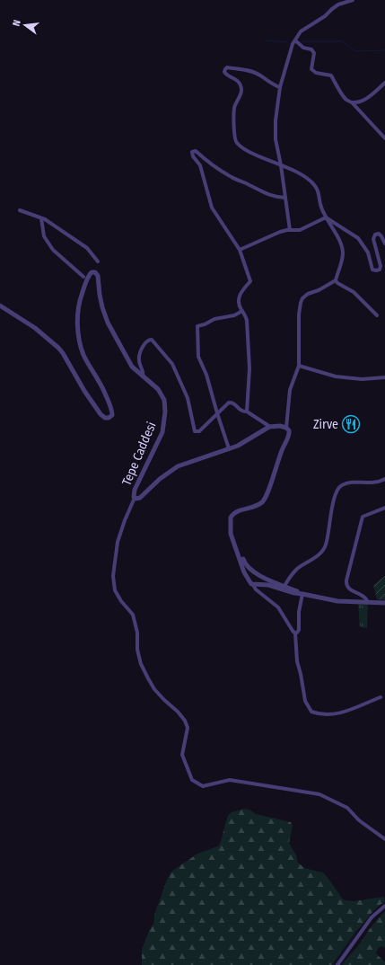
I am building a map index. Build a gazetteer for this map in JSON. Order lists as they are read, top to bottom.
{
  "streets": {
    "street": ["Tepe Caddesi"]
  },
  "places": {
    "restaurant": ["Zirve"]
  },
  "north": "left"
}
